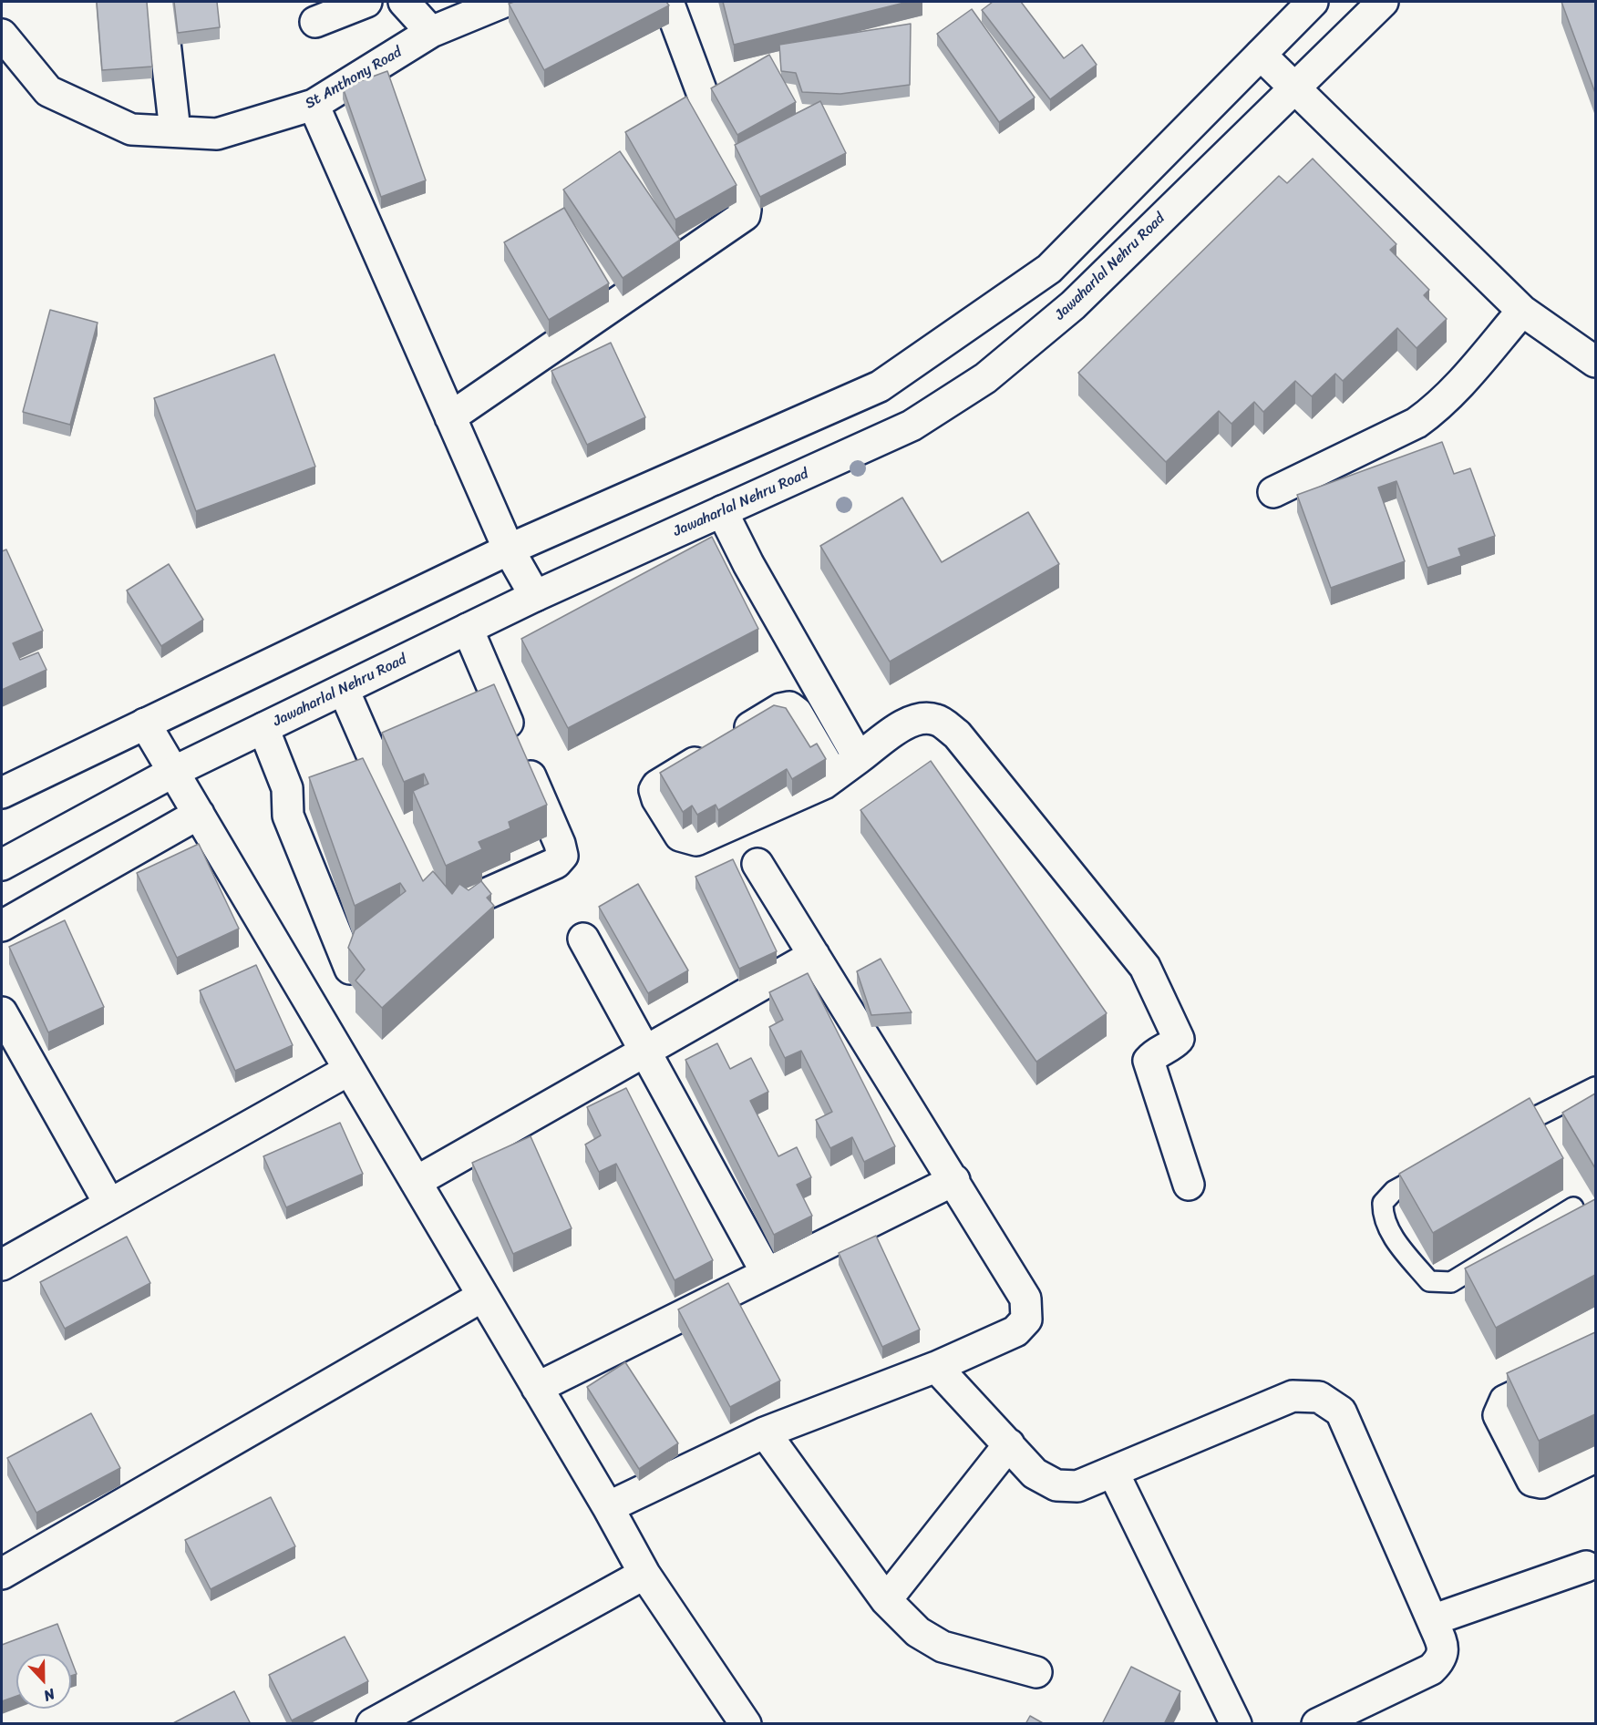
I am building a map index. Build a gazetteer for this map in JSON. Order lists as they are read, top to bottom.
{
  "streets": {
    "street": ["St Anthony Road", "Jawaharlal Nehru Road"]
  },
  "north": "bottom"
}
